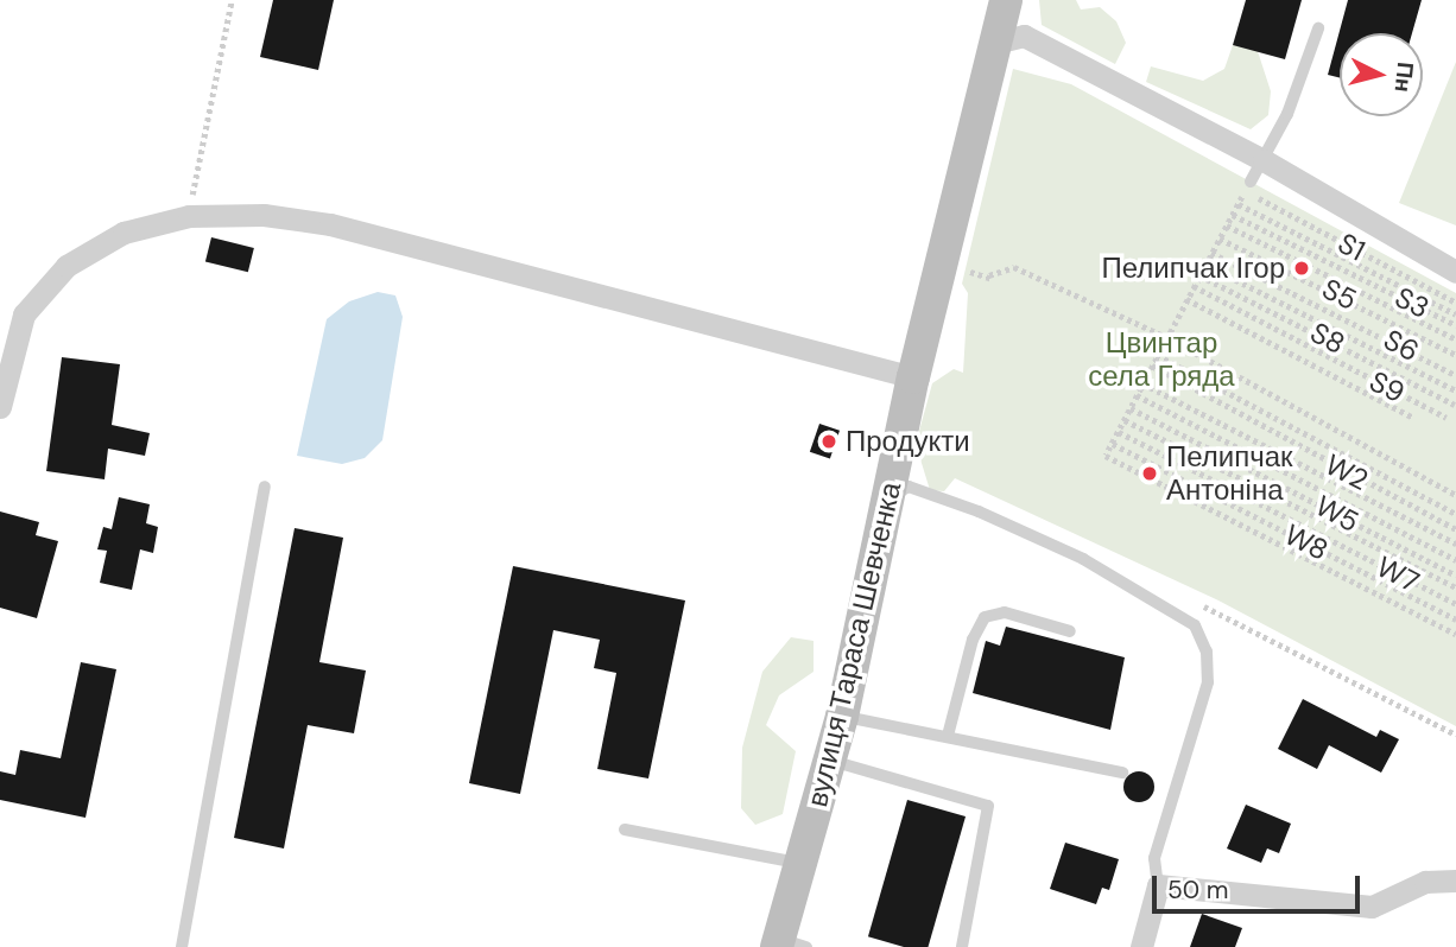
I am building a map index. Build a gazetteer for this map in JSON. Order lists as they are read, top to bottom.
{
  "streets": {
    "street": ["вулиця Тараса Шевченка"],
    "path": [
      "S1",
      "S5",
      "S3",
      "S8",
      "S6",
      "S9",
      "W2",
      "W5",
      "W8",
      "W7"
    ]
  },
  "parks": ["Цвинтар села Гряда"],
  "places": ["Пелипчак Ігор", "Продукти", "Пелипчак Антоніна"],
  "scale_bar": "50 m",
  "north": "right"
}
